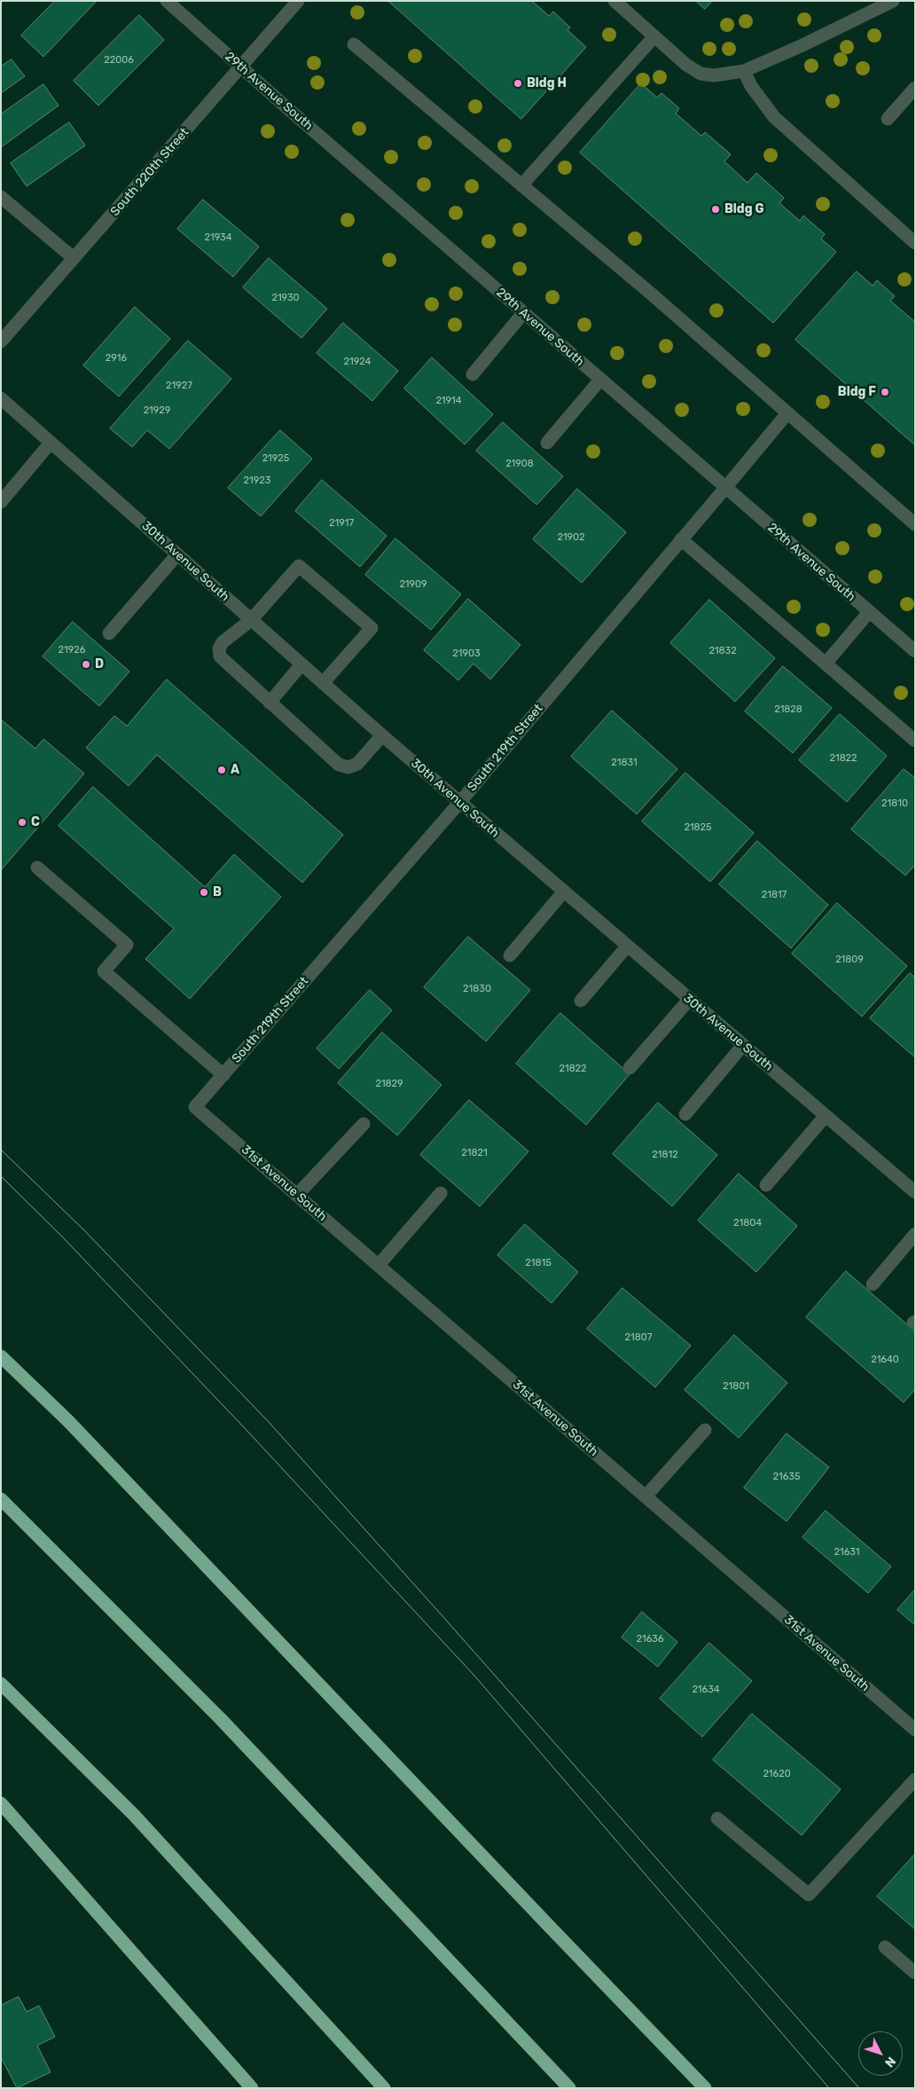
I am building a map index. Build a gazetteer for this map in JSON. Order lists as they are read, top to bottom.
{
  "streets": {
    "street": [
      "29th Avenue South",
      "South 220th Street",
      "30th Avenue South",
      "South 219th Street",
      "31st Avenue South"
    ]
  },
  "crossings": [
    ["29th Avenue South", "South 220th Street"],
    ["29th Avenue South", "South 219th Street"],
    ["30th Avenue South", "South 219th Street"],
    ["South 219th Street", "31st Avenue South"]
  ],
  "places": [
    "Bldg H",
    "Bldg G",
    "Bldg F",
    "D",
    "A",
    "C",
    "B"
  ],
  "house_numbers": [
    "22006",
    "21934",
    "21930",
    "2916",
    "21924",
    "21927",
    "21914",
    "21929",
    "21925",
    "21908",
    "21923",
    "21917",
    "21902",
    "21909",
    "21926",
    "21832",
    "21903",
    "21828",
    "21822",
    "21831",
    "21810",
    "21825",
    "21817",
    "21809",
    "21830",
    "21822",
    "21829",
    "21821",
    "21812",
    "21804",
    "21815",
    "21807",
    "21640",
    "21801",
    "21635",
    "21631",
    "21636",
    "21634",
    "21620"
  ],
  "north": "bottom right"
}
